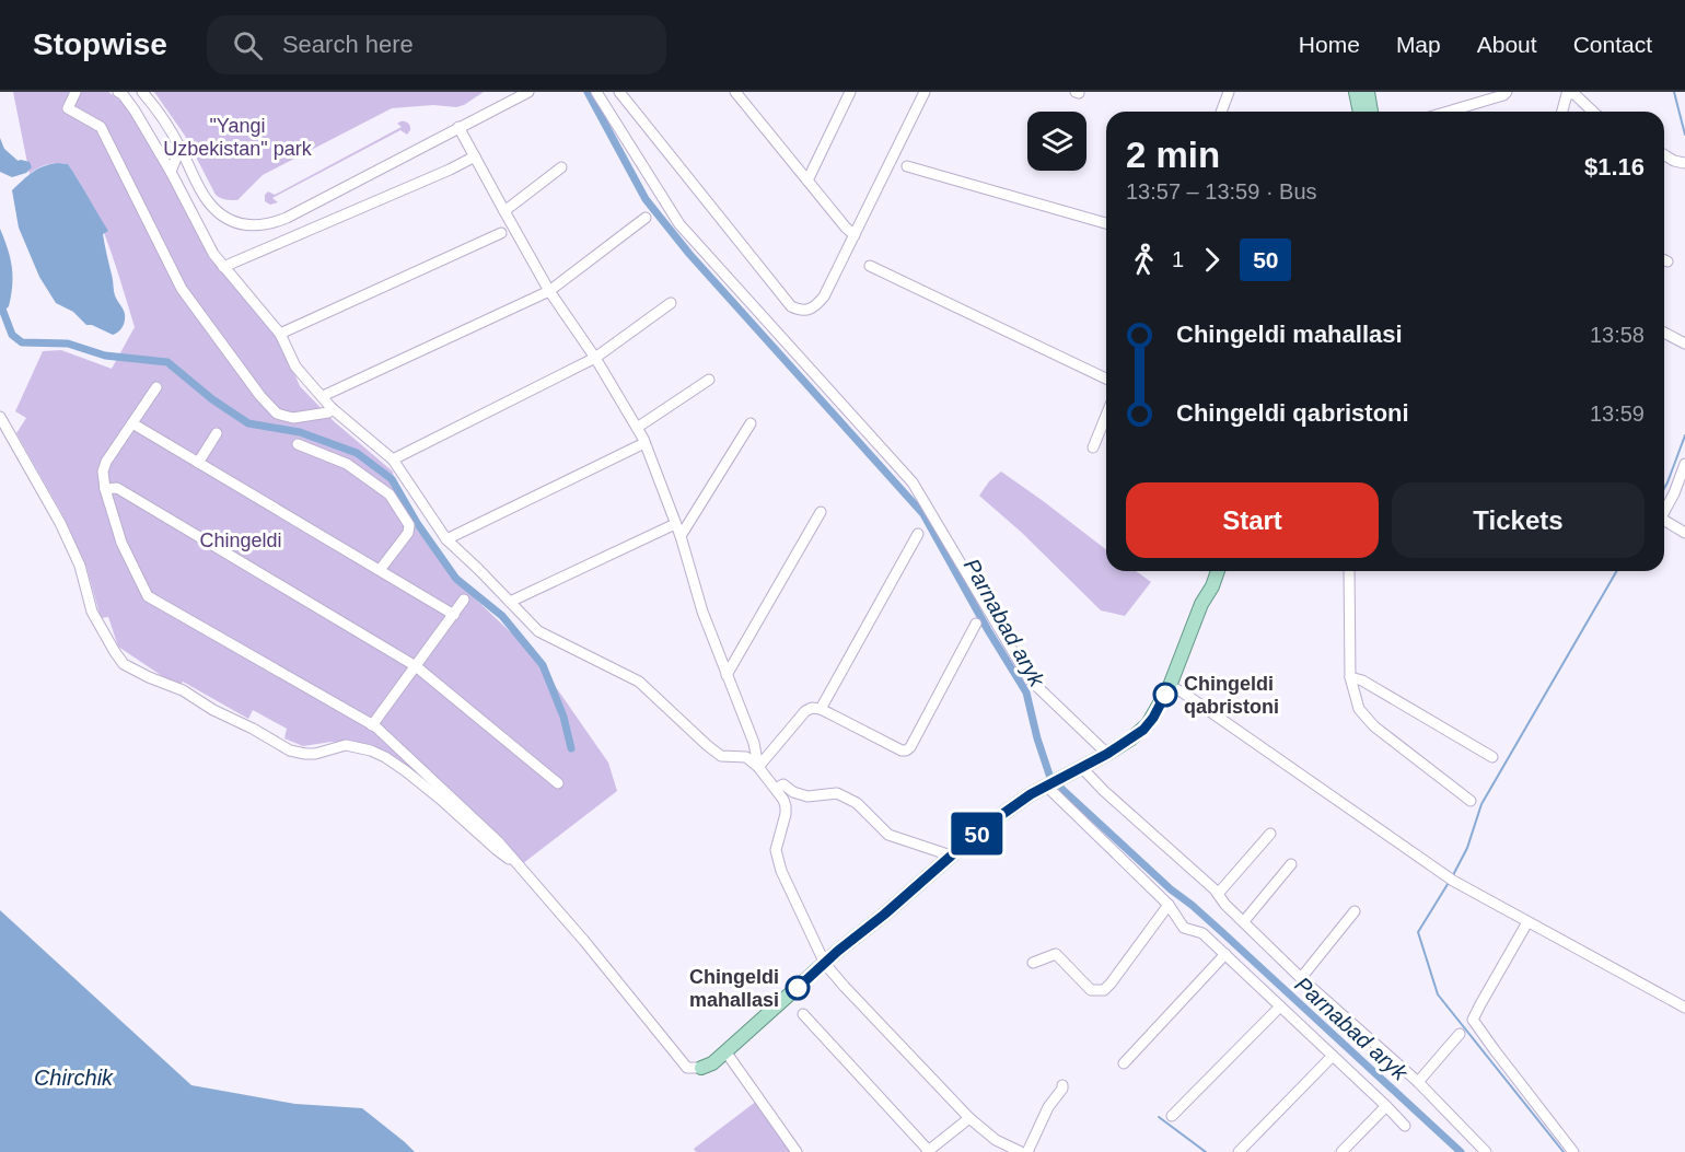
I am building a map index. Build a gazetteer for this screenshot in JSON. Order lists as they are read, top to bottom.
{
  "water": ["Parnabad aryk", "Chirchik"],
  "parks": ["\"Yangi Uzbekistan\" park", "Chingeldi"],
  "places": ["Chingeldi qabristoni", "Chingeldi mahallasi"],
  "lines": ["bus line 50"],
  "page": {
    "header": "Stopwise",
    "search": "Search here",
    "nav": [
      "Home",
      "Map",
      "About",
      "Contact"
    ],
    "on_map": "50",
    "heading": ["2 min", "13:57 – 13:59 · Bus", "$1.16"],
    "legs": ["1", "50"],
    "list": [
      {
        "name": "Chingeldi mahallasi",
        "value": "13:58"
      },
      {
        "name": "Chingeldi qabristoni",
        "value": "13:59"
      }
    ],
    "buttons": ["Start", "Tickets"]
  }
}
